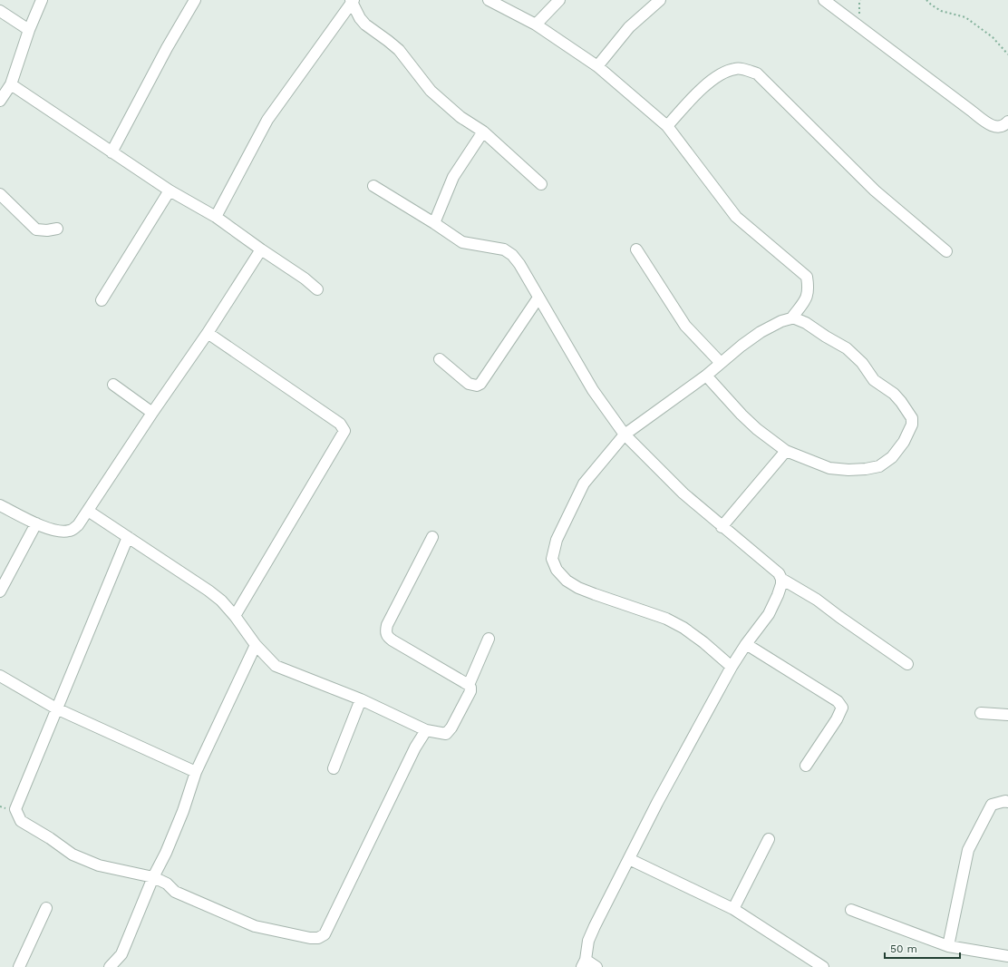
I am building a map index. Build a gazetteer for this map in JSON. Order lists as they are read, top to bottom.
{
  "scale_bar": "50 m"
}
